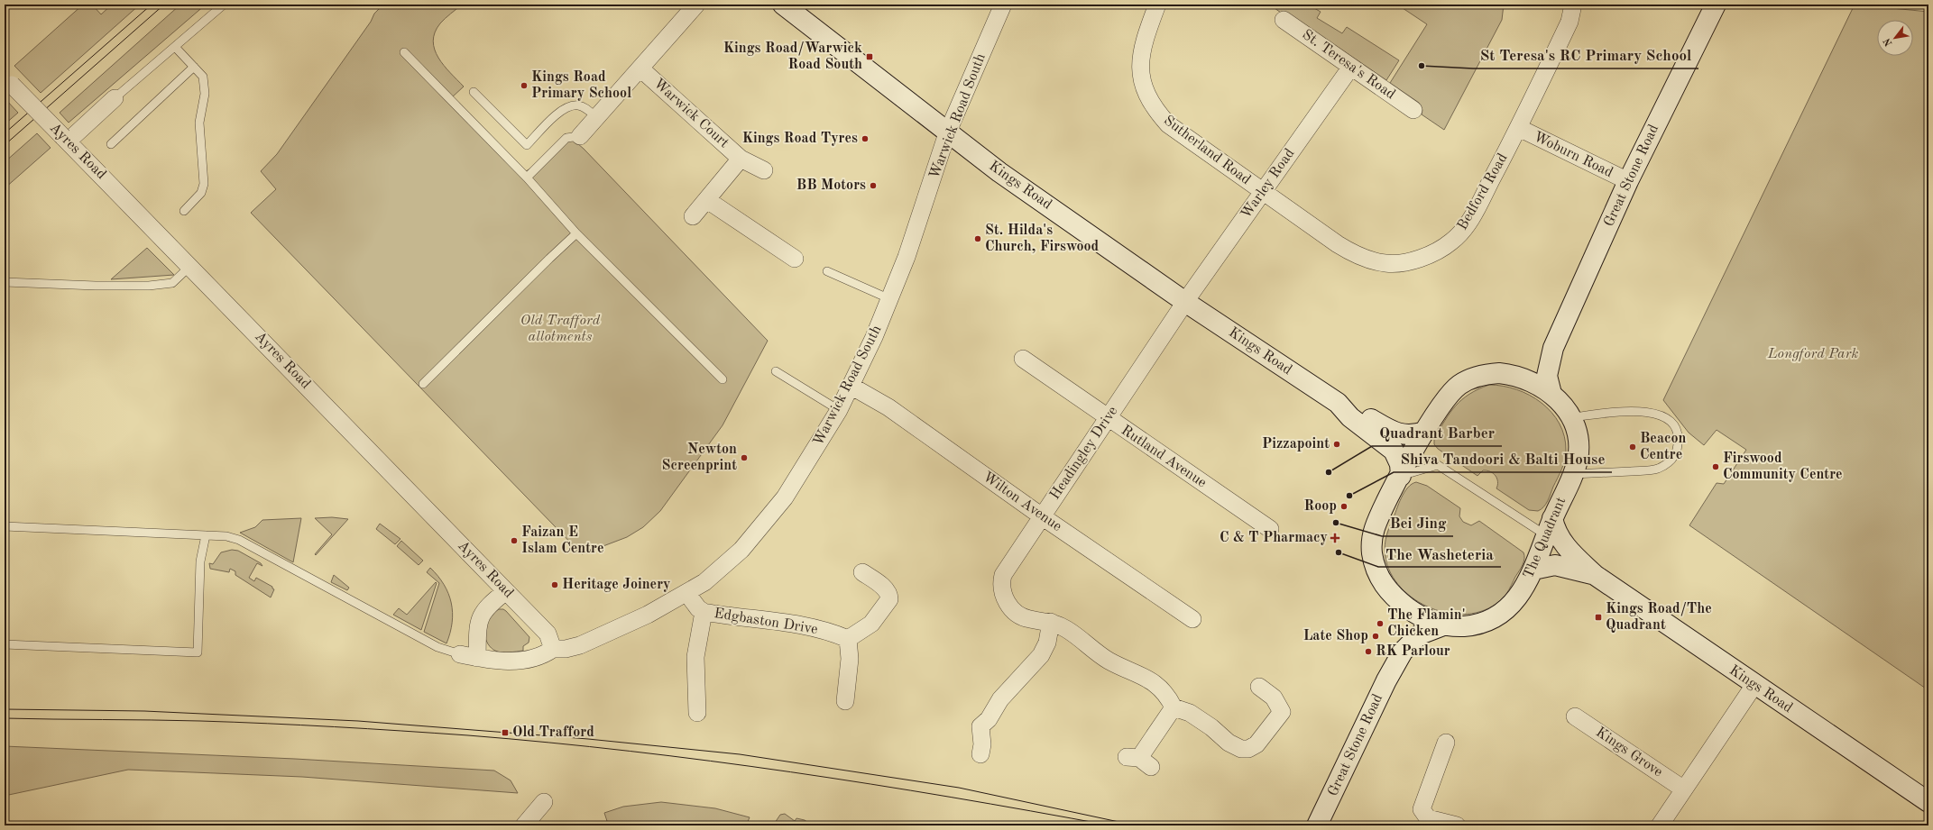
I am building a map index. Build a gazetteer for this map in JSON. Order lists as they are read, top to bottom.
{
  "streets": {
    "street": [
      "St. Teresa's Road",
      "Warwick Court",
      "Warwick Road South",
      "Sutherland Road",
      "Ayres Road",
      "Woburn Road",
      "Great Stone Road",
      "Warley Road",
      "Kings Road",
      "Bedford Road",
      "Headingley Drive",
      "Rutland Avenue",
      "Wilton Avenue",
      "The Quadrant",
      "Edgbaston Drive",
      "Kings Grove"
    ]
  },
  "crossings": [
    ["St. Teresa's Road", "Warley Road"],
    ["Warwick Road South", "Ayres Road"],
    ["Warwick Road South", "Kings Road"],
    ["Warwick Road South", "Wilton Avenue"],
    ["Warwick Road South", "Edgbaston Drive"],
    ["Sutherland Road", "Warley Road"],
    ["Sutherland Road", "Bedford Road"],
    ["Woburn Road", "Great Stone Road"],
    ["Woburn Road", "Bedford Road"],
    ["Great Stone Road", "The Quadrant"],
    ["Warley Road", "Kings Road"],
    ["Warley Road", "Bedford Road"],
    ["Warley Road", "Headingley Drive"],
    ["Kings Road", "Headingley Drive"],
    ["Kings Road", "The Quadrant"],
    ["Headingley Drive", "Rutland Avenue"],
    ["Headingley Drive", "Wilton Avenue"]
  ],
  "parks": ["Old Trafford allotments", "Longford Park"],
  "places": {
    "transit": ["Kings Road/Warwick Road South", "Kings Road/The Quadrant", "Old Trafford"],
    "other": [
      "St Teresa's RC Primary School",
      "Kings Road Primary School",
      "Kings Road Tyres",
      "BB Motors",
      "St. Hilda's Church, Firswood",
      "Pizzapoint",
      "Beacon Centre",
      "Newton Screenprint",
      "Firswood Community Centre",
      "Quadrant Barber",
      "Shiva Tandoori & Balti House",
      "Roop",
      "Bei Jing",
      "Faizan E Islam Centre",
      "The Washeteria",
      "Heritage Joinery",
      "The Flamin' Chicken",
      "Late Shop",
      "RK Parlour"
    ],
    "health": ["C & T Pharmacy"]
  },
  "north": "bottom left"
}
